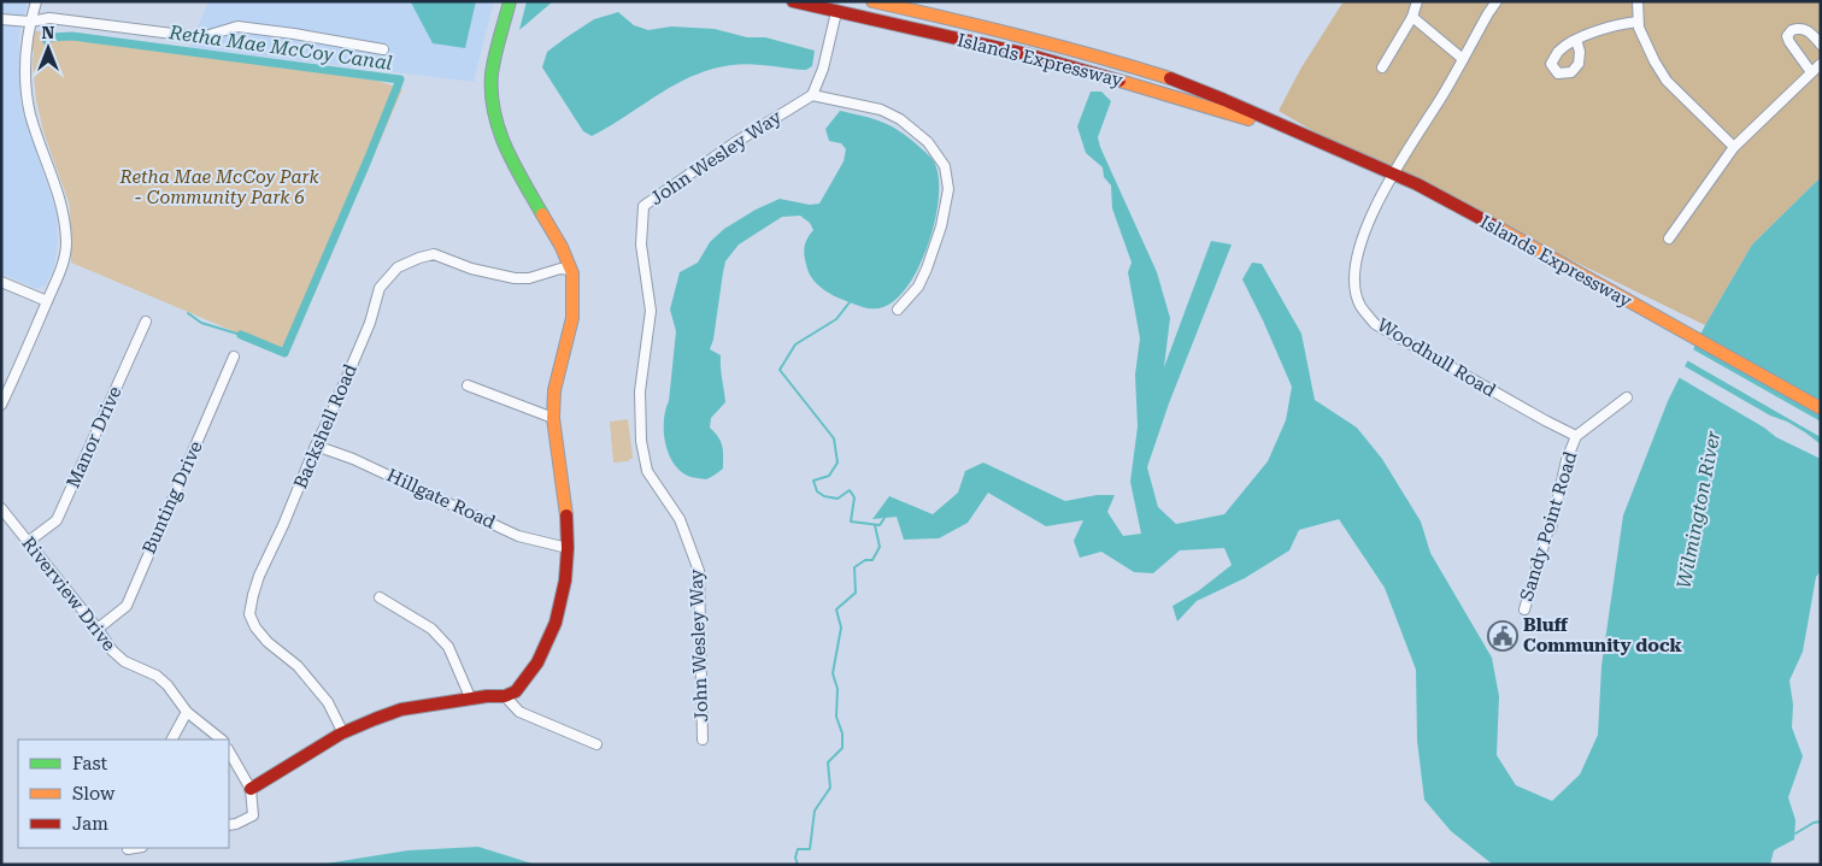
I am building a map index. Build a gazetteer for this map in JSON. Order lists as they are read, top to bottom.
{
  "streets": {
    "main road": ["Islands Expressway"],
    "street": [
      "John Wesley Way",
      "Woodhull Road",
      "Backshell Road",
      "Manor Drive",
      "Bunting Drive",
      "Hillgate Road",
      "Sandy Point Road",
      "Riverview Drive"
    ]
  },
  "crossings": [
    ["Islands Expressway", "Woodhull Road"],
    ["Woodhull Road", "Sandy Point Road"],
    ["Backshell Road", "Hillgate Road"],
    ["Manor Drive", "Riverview Drive"],
    ["Bunting Drive", "Riverview Drive"]
  ],
  "water": ["Retha Mae McCoy Canal", "Wilmington River"],
  "parks": ["Retha Mae McCoy Park - Community Park 6"],
  "places": {
    "public building": ["Bluff Community dock"]
  },
  "legend": ["Fast", "Slow", "Jam"],
  "north": "top"
}
